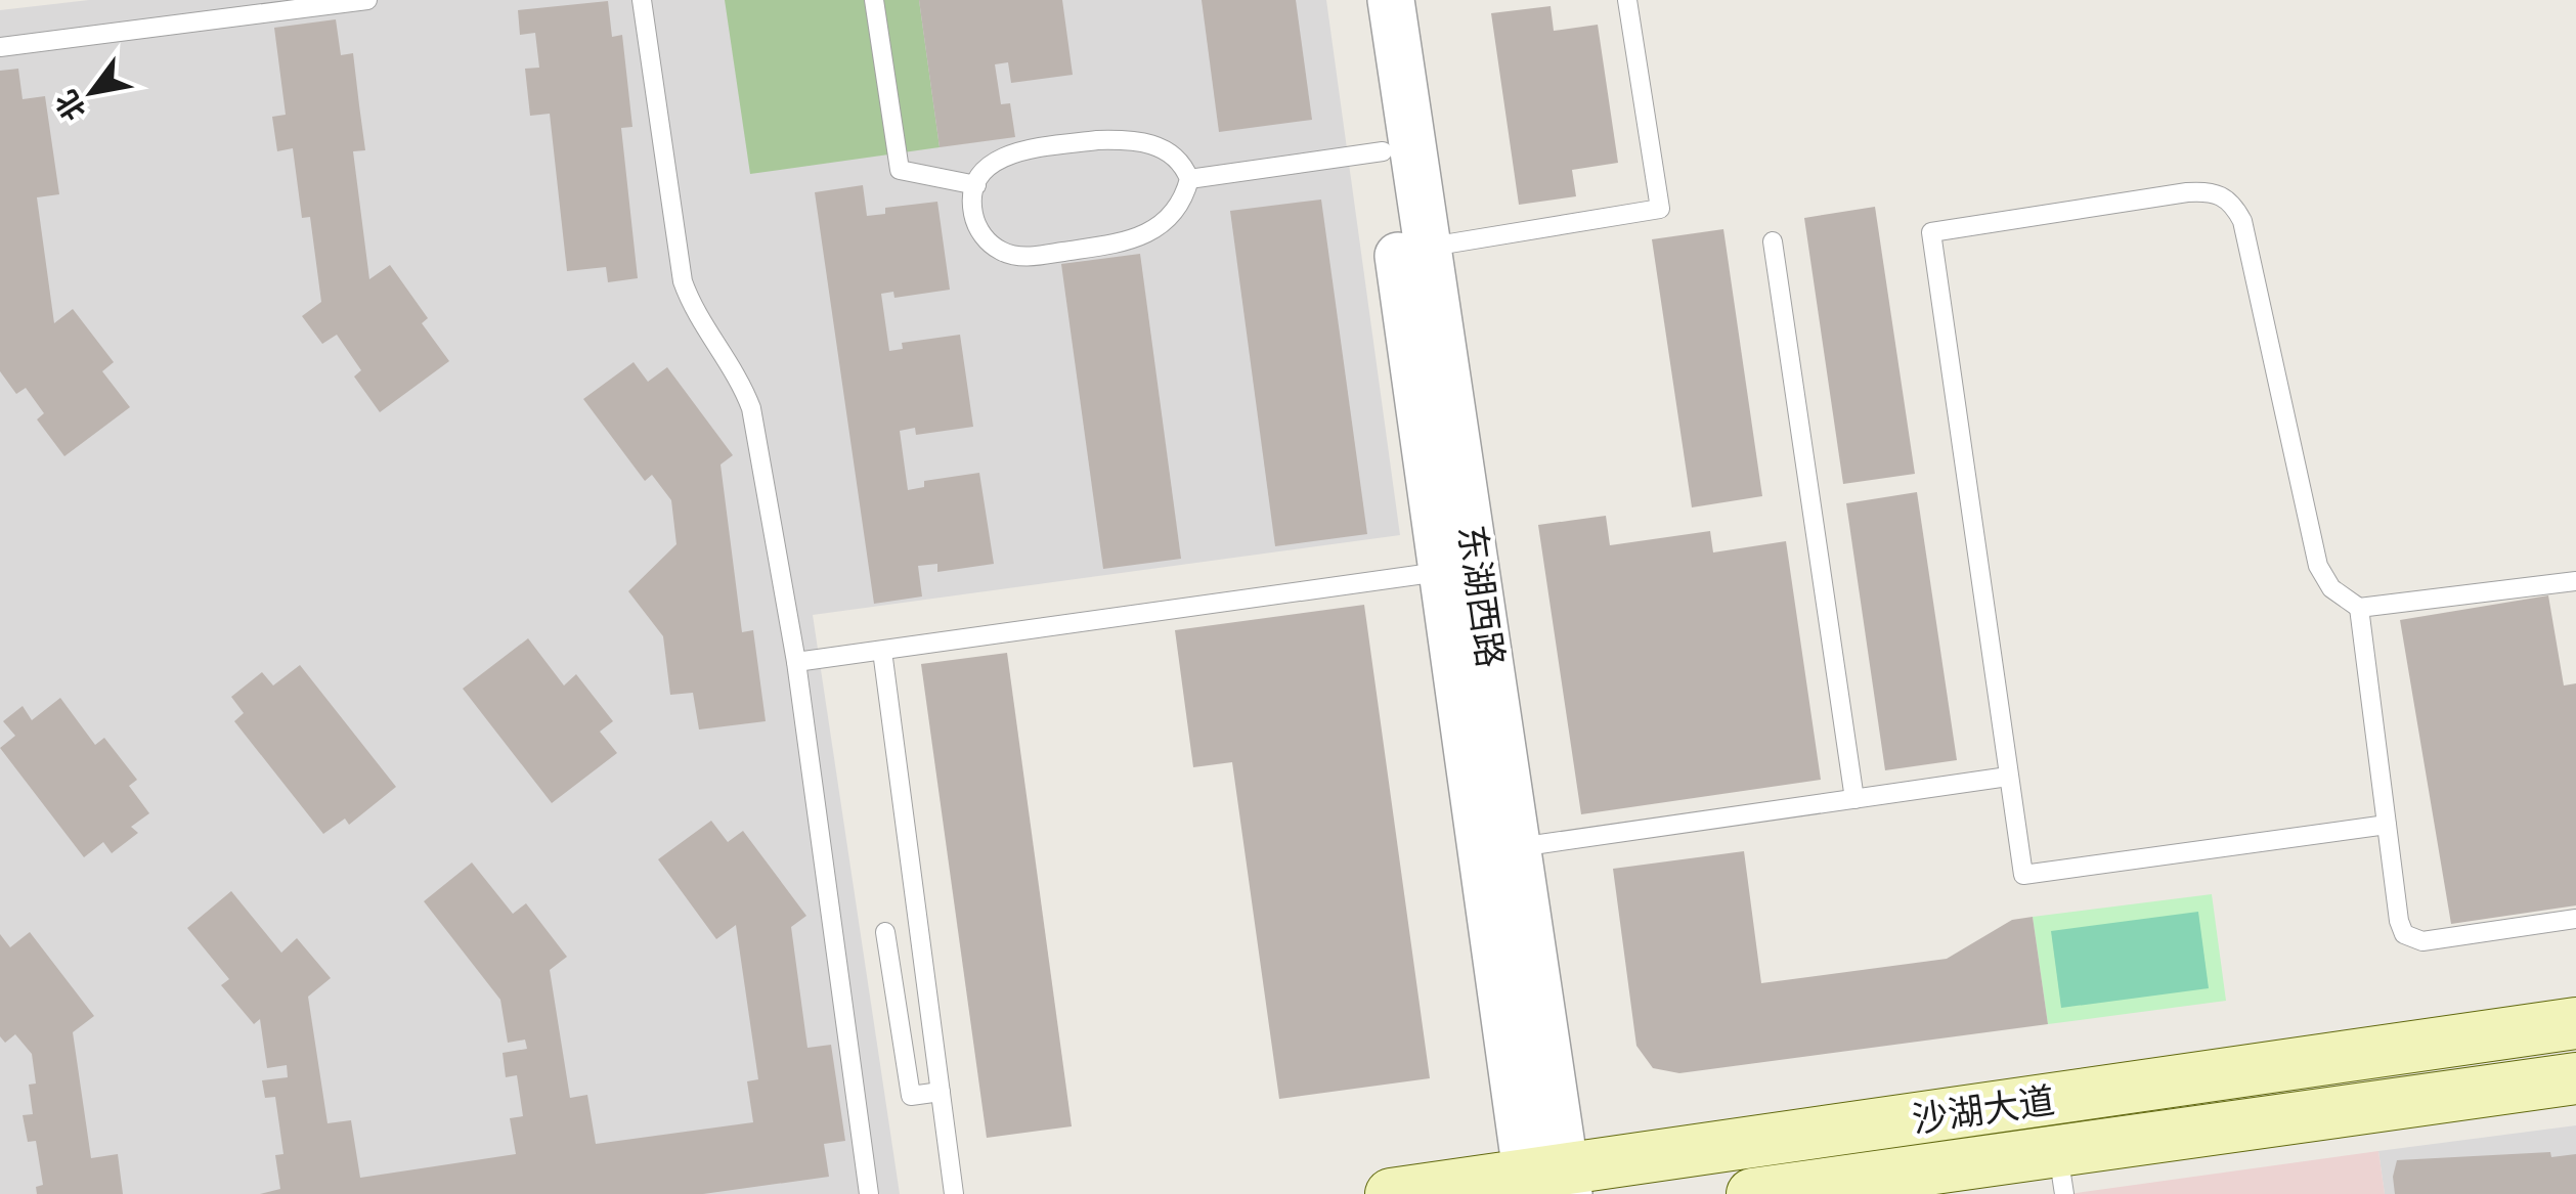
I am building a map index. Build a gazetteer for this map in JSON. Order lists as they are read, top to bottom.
{
  "streets": {
    "main road": ["沙湖大道"],
    "street": ["东湖西路"]
  },
  "crossings": [
    ["东湖西路", "沙湖大道"]
  ],
  "north": "bottom left"
}
